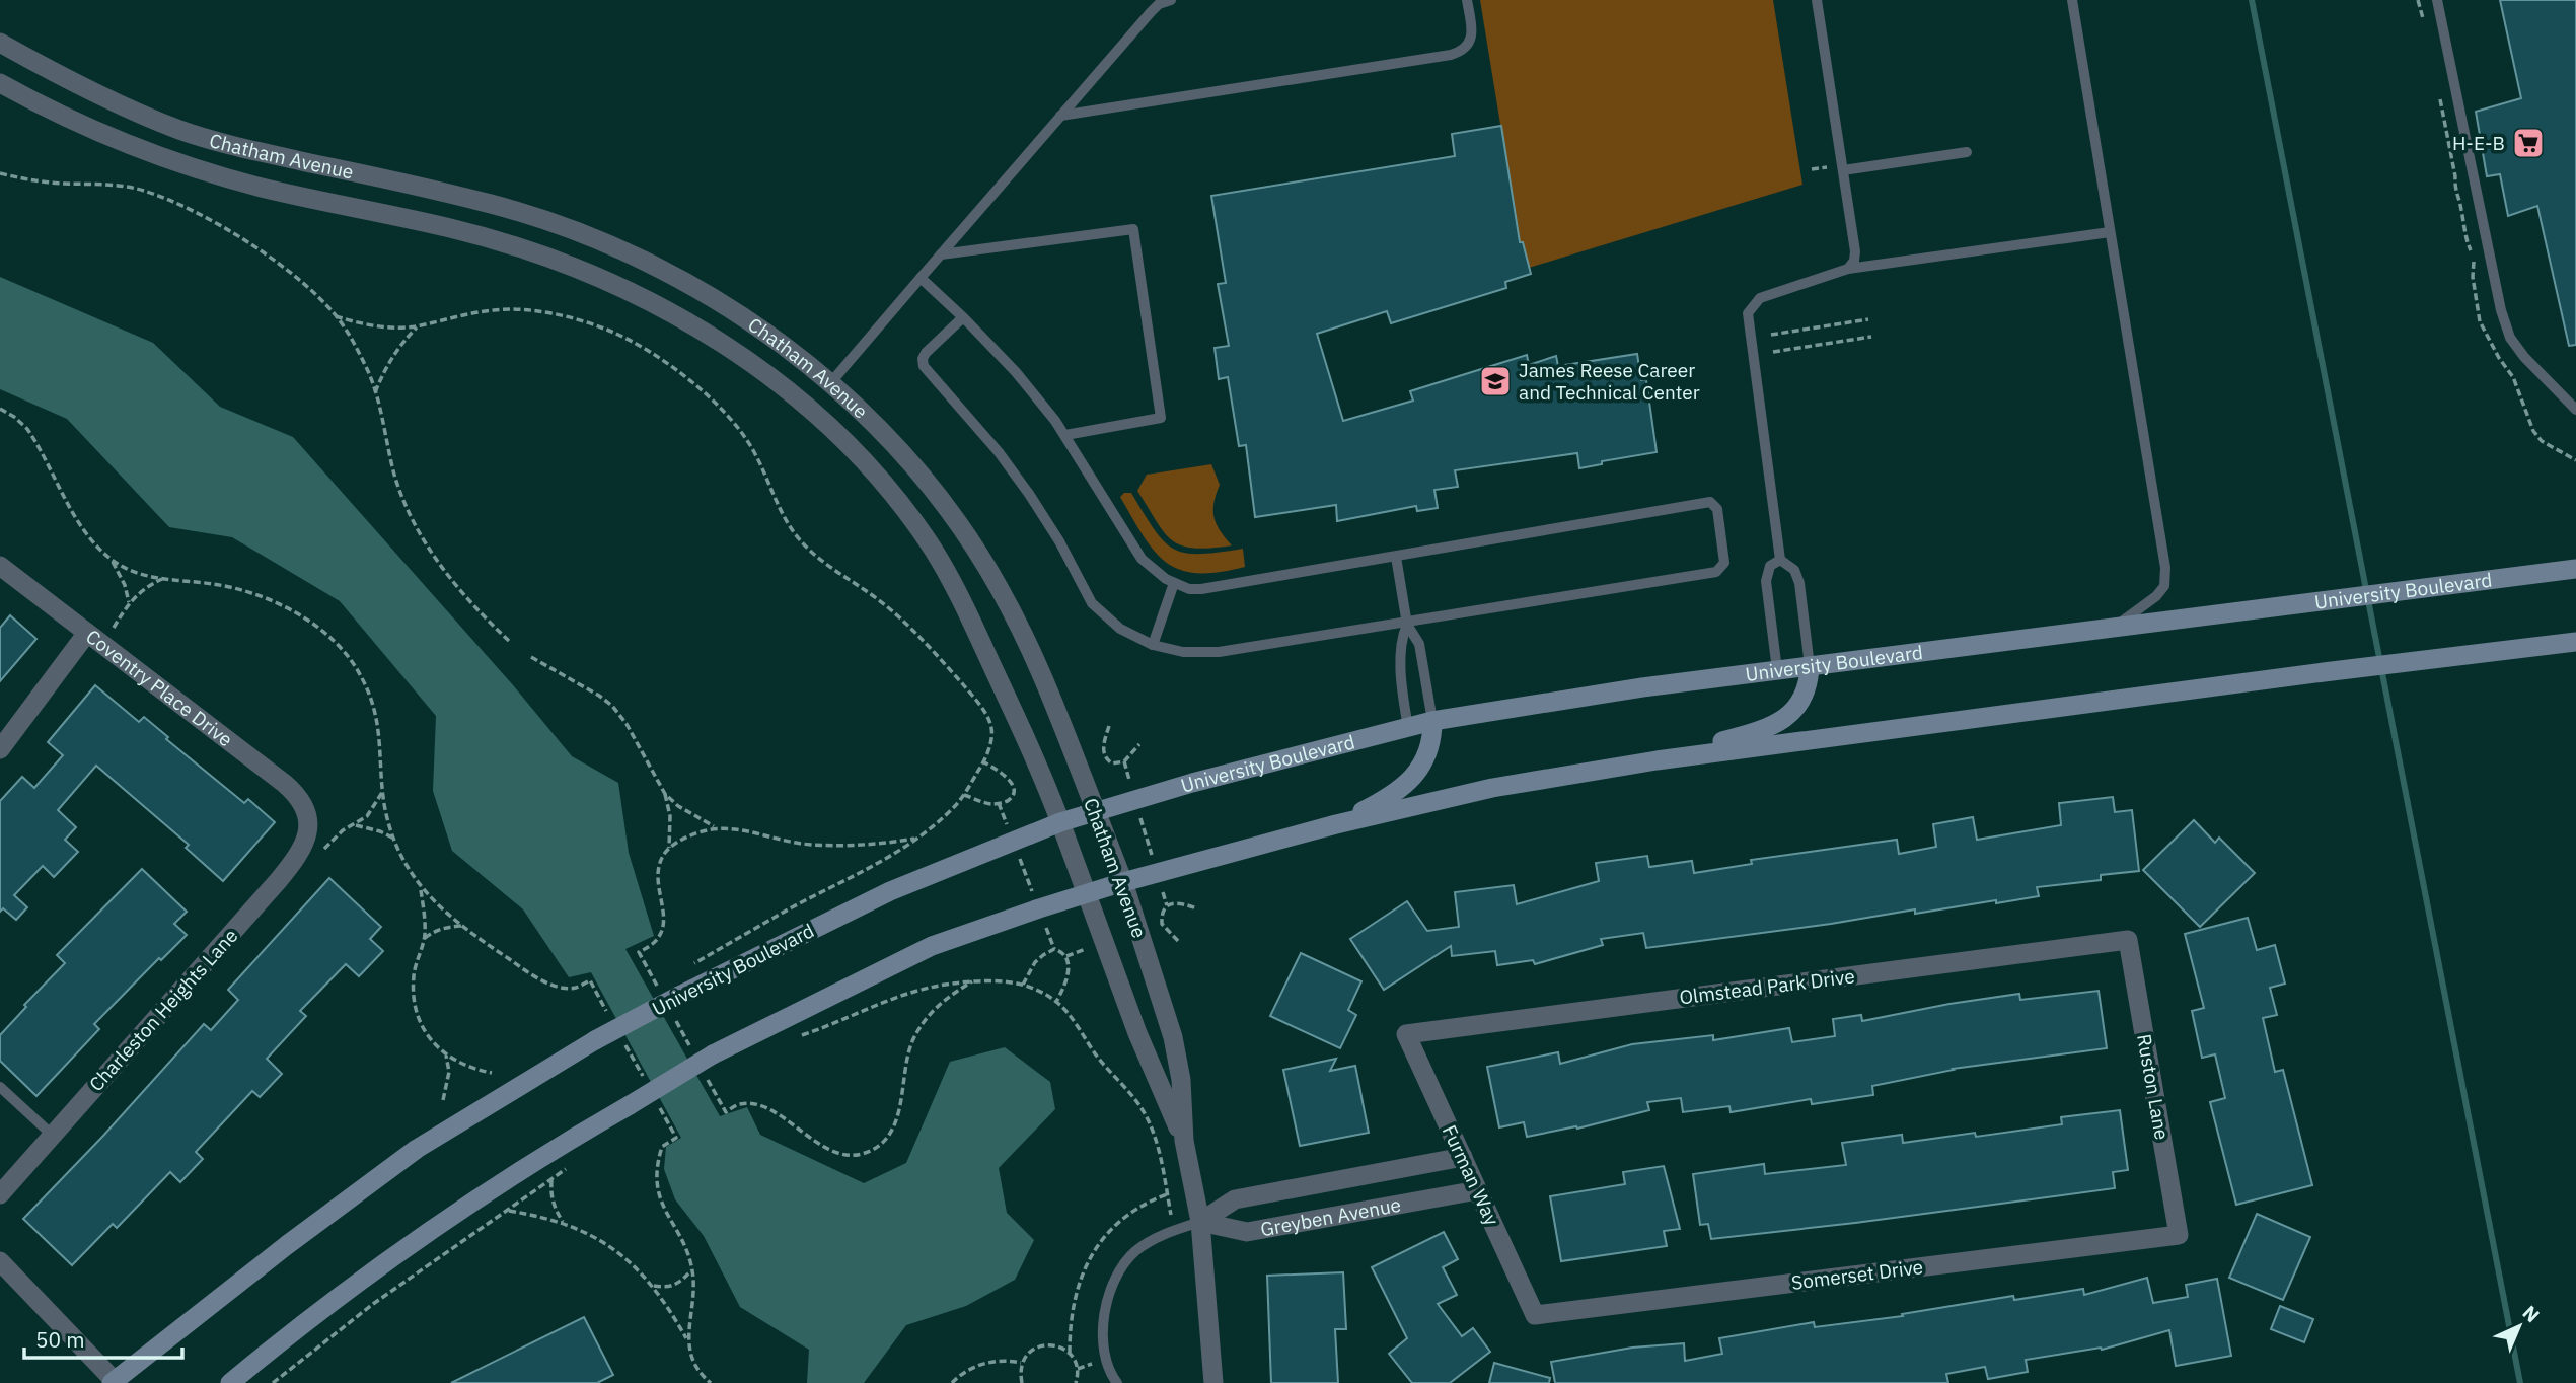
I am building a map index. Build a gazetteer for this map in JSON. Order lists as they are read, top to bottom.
{
  "streets": {
    "main road": ["University Boulevard"],
    "street": [
      "Chatham Avenue",
      "Coventry Place Drive",
      "Olmstead Park Drive",
      "Charleston Heights Lane",
      "Ruston Lane",
      "Furman Way",
      "Greyben Avenue",
      "Somerset Drive"
    ]
  },
  "crossings": [
    ["Chatham Avenue", "University Boulevard"],
    ["Chatham Avenue", "Greyben Avenue"],
    ["Coventry Place Drive", "Charleston Heights Lane"],
    ["Olmstead Park Drive", "Ruston Lane"],
    ["Olmstead Park Drive", "Furman Way"],
    ["Ruston Lane", "Somerset Drive"],
    ["Furman Way", "Greyben Avenue"],
    ["Furman Way", "Somerset Drive"]
  ],
  "places": {
    "supermarket": ["H-E-B"],
    "school or university": ["James Reese Career and Technical Center"]
  },
  "scale_bar": "50 m",
  "north": "top right"
}
